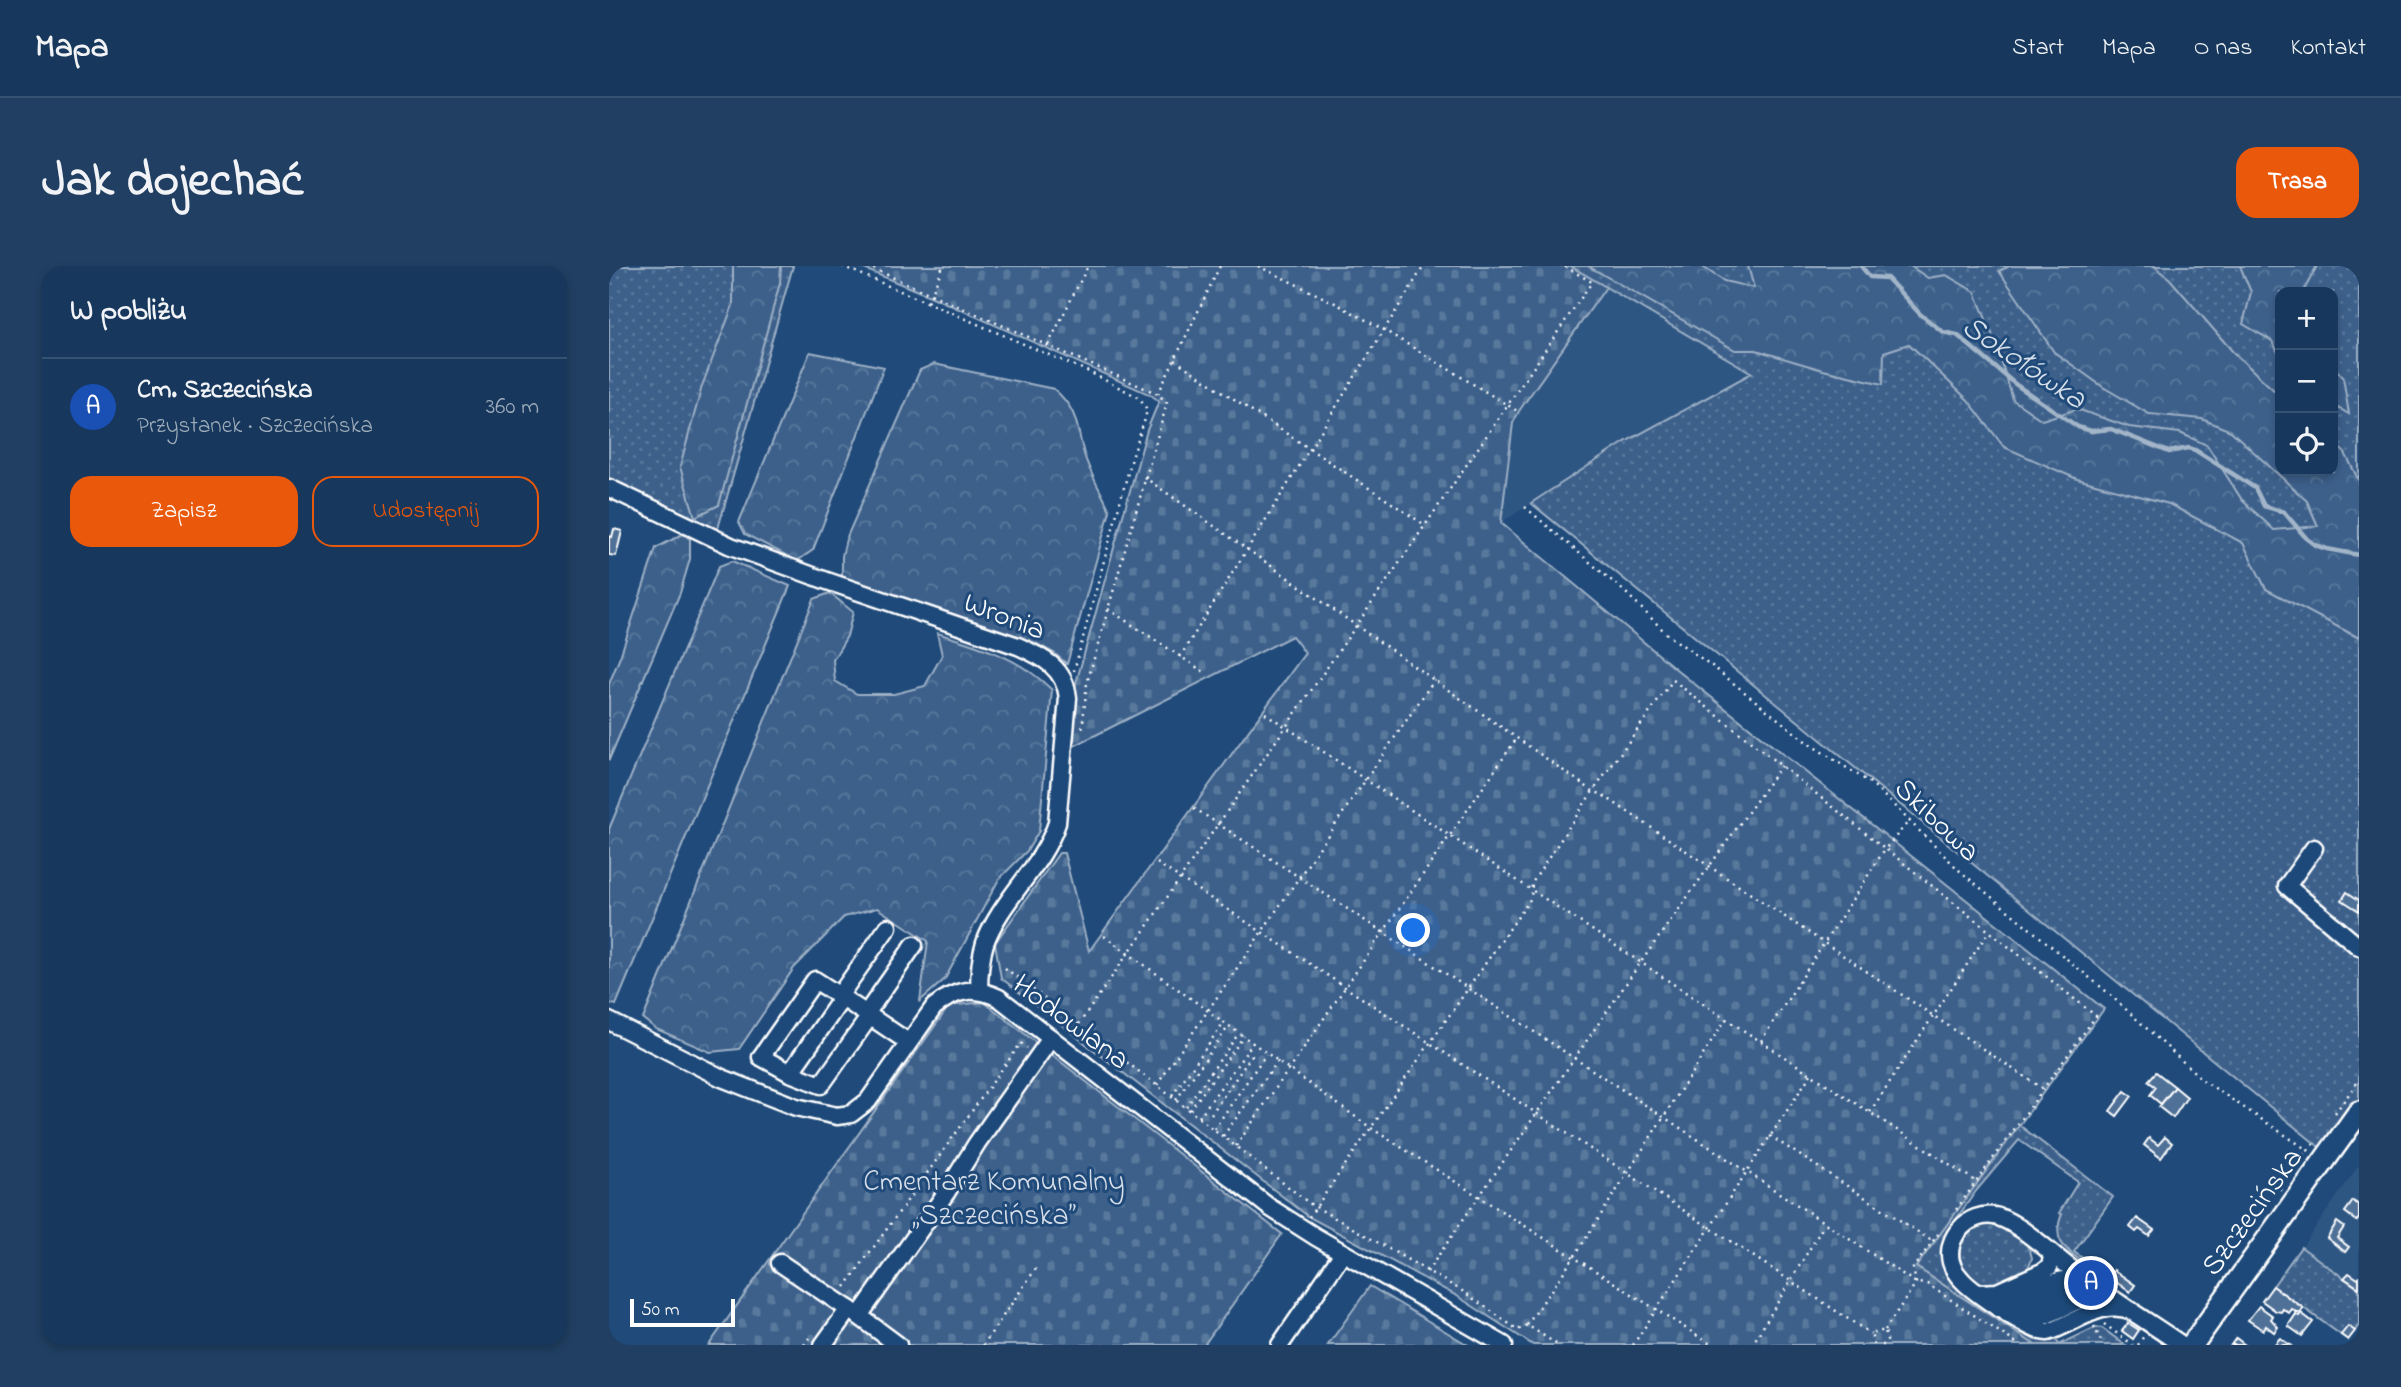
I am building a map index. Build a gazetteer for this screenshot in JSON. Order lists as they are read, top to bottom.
{
  "streets": {
    "main road": ["Szczecińska"],
    "street": ["Wronia", "Hodowlana"],
    "path": ["Skibowa"]
  },
  "crossings": [
    ["Wronia", "Hodowlana"],
    ["Skibowa", "Szczecińska"]
  ],
  "water": ["Sokołówka"],
  "parks": ["Cmentarz Komunalny „Szczecińska”"],
  "scale_bar": "50 m",
  "page": {
    "header": "Mapa",
    "nav": [
      "Start",
      "Mapa",
      "O nas",
      "Kontakt"
    ],
    "title": "Jak dojechać",
    "buttons": [
      "Trasa",
      ["Zapisz", "Udostępnij"]
    ],
    "heading": "W pobliżu",
    "map_buttons": ["+", "−"],
    "list": [
      {
        "mark": "A",
        "name": "Cm. Szczecińska",
        "note": "Przystanek · Szczecińska",
        "value": "360 m"
      }
    ],
    "pins": "A",
    "scale": "50 m"
  }
}
